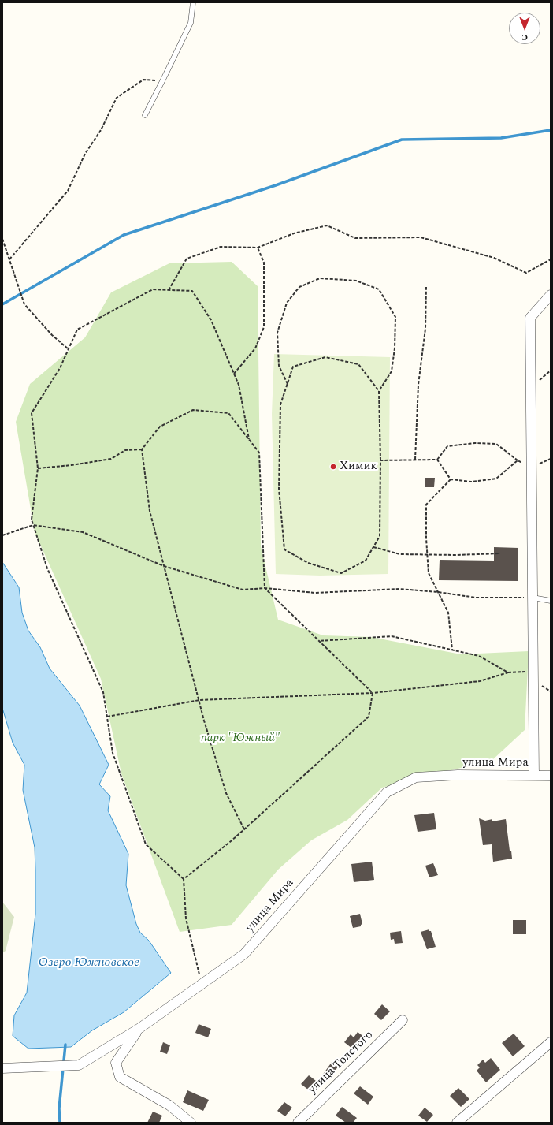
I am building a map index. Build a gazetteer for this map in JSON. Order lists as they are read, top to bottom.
{
  "streets": {
    "street": ["улица Мира", "улица Толстого"]
  },
  "water": ["Озеро Южновское"],
  "parks": ["парк \"Южный\""],
  "places": ["Химик"],
  "north": "bottom"
}
